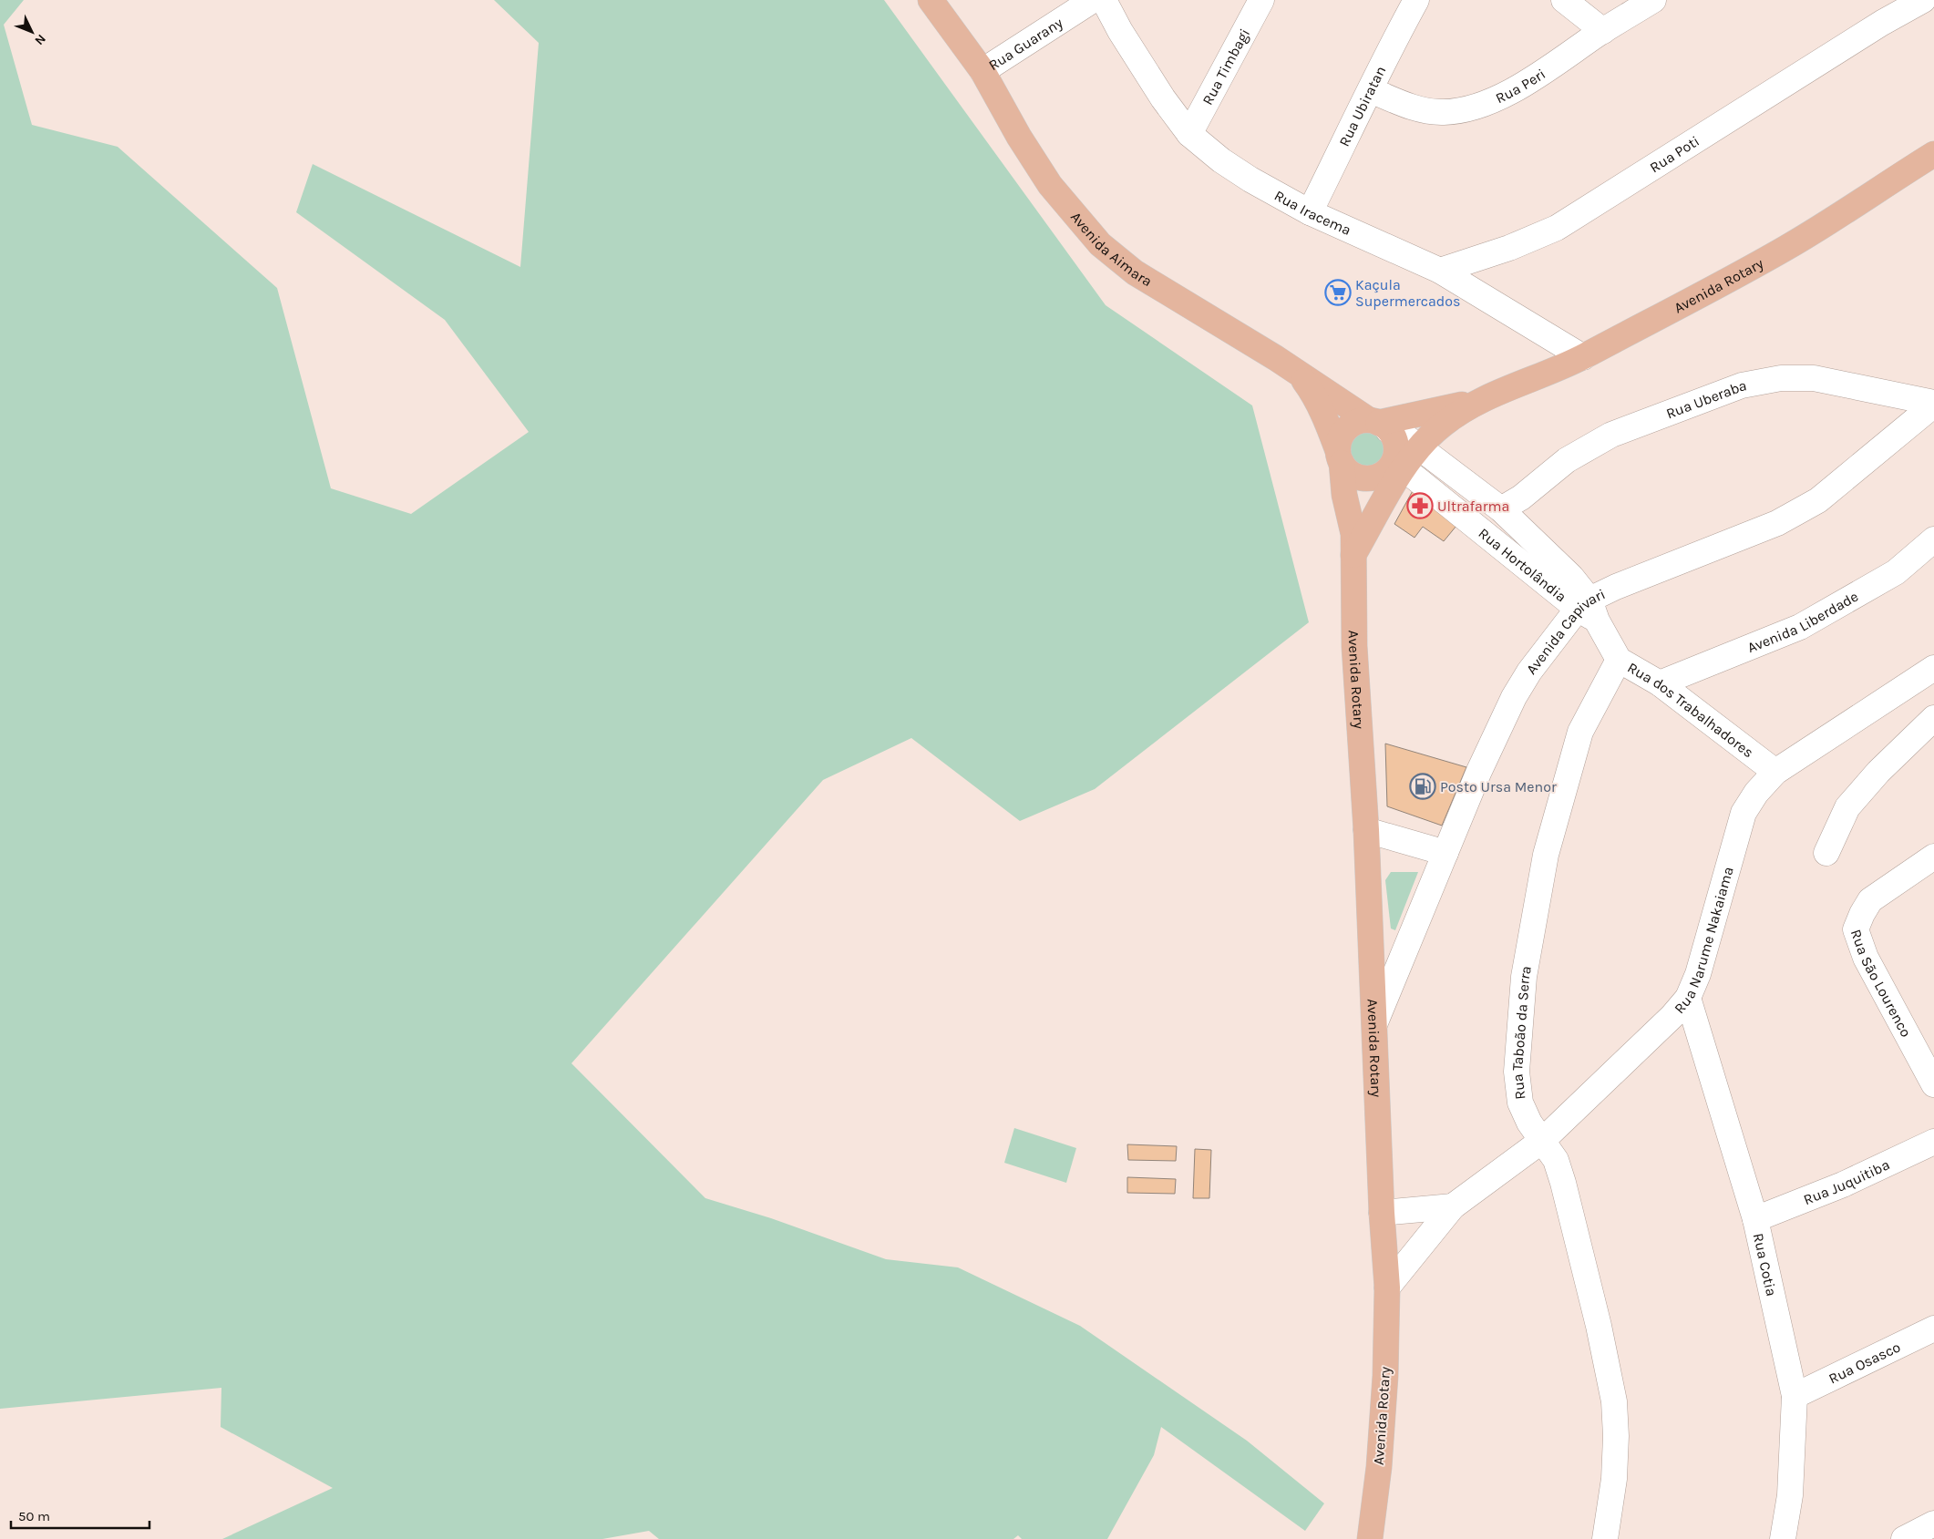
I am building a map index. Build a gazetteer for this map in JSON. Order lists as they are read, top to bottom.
{
  "streets": {
    "main road": ["Avenida Aimara", "Avenida Rotary"],
    "street": [
      "Rua Guarany",
      "Rua Timbagi",
      "Rua Peri",
      "Rua Ubiratan",
      "Rua Poti",
      "Rua Iracema",
      "Rua Uberaba",
      "Rua Hortolândia",
      "Avenida Liberdade",
      "Avenida Capivari",
      "Rua dos Trabalhadores",
      "Rua Narume Nakaiama",
      "Rua São Lourenco",
      "Rua Taboão da Serra",
      "Rua Juquitiba",
      "Rua Cotia",
      "Rua Osasco"
    ]
  },
  "crossings": [
    ["Rua Guarany", "Avenida Aimara"],
    ["Rua Timbagi", "Rua Iracema"],
    ["Rua Peri", "Rua Ubiratan"],
    ["Rua Ubiratan", "Rua Iracema"],
    ["Rua Poti", "Rua Iracema"],
    ["Rua Iracema", "Avenida Rotary"],
    ["Avenida Aimara", "Avenida Rotary"],
    ["Avenida Aimara", "Rua Hortolândia"],
    ["Avenida Rotary", "Rua Hortolândia"],
    ["Avenida Rotary", "Avenida Capivari"],
    ["Avenida Rotary", "Rua Narume Nakaiama"],
    ["Rua Uberaba", "Rua Hortolândia"],
    ["Rua Uberaba", "Avenida Capivari"],
    ["Rua Hortolândia", "Avenida Capivari"],
    ["Rua Hortolândia", "Rua dos Trabalhadores"],
    ["Avenida Liberdade", "Rua dos Trabalhadores"],
    ["Avenida Capivari", "Rua dos Trabalhadores"],
    ["Rua dos Trabalhadores", "Rua Narume Nakaiama"],
    ["Rua dos Trabalhadores", "Rua Taboão da Serra"],
    ["Rua Narume Nakaiama", "Rua Taboão da Serra"],
    ["Rua Narume Nakaiama", "Rua Cotia"],
    ["Rua Juquitiba", "Rua Cotia"],
    ["Rua Cotia", "Rua Osasco"]
  ],
  "places": {
    "supermarket": ["Kaçula Supermercados"],
    "pharmacy": ["Ultrafarma"],
    "fuel station": ["Posto Ursa Menor"]
  },
  "scale_bar": "50 m",
  "north": "bottom right"
}
